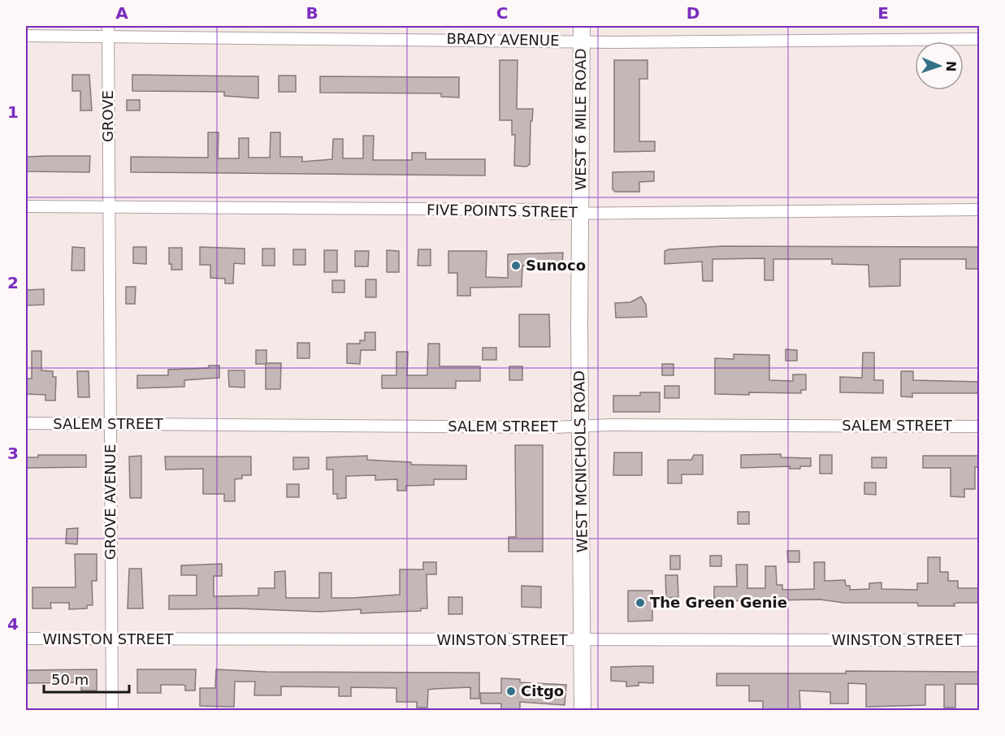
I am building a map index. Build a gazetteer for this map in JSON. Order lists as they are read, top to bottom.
{
  "streets": {
    "main road": ["WEST 6 MILE ROAD", "WEST MCNICHOLS ROAD"],
    "street": [
      "BRADY AVENUE",
      "GROVE",
      "FIVE POINTS STREET",
      "SALEM STREET",
      "GROVE AVENUE",
      "WINSTON STREET"
    ]
  },
  "crossings": [
    ["BRADY AVENUE", "GROVE"],
    ["BRADY AVENUE", "WEST 6 MILE ROAD"],
    ["GROVE", "FIVE POINTS STREET"],
    ["GROVE", "GROVE AVENUE"],
    ["WEST 6 MILE ROAD", "FIVE POINTS STREET"],
    ["WEST 6 MILE ROAD", "WEST MCNICHOLS ROAD"],
    ["FIVE POINTS STREET", "WEST MCNICHOLS ROAD"],
    ["FIVE POINTS STREET", "GROVE AVENUE"],
    ["SALEM STREET", "WEST MCNICHOLS ROAD"],
    ["SALEM STREET", "GROVE AVENUE"],
    ["WEST MCNICHOLS ROAD", "WINSTON STREET"],
    ["GROVE AVENUE", "WINSTON STREET"]
  ],
  "places": ["Sunoco", "The Green Genie", "Citgo"],
  "scale_bar": "50 m",
  "north": "right",
  "grid": {
    "columns": [
      "A",
      "B",
      "C",
      "D",
      "E"
    ],
    "rows": [
      "1",
      "2",
      "3",
      "4"
    ]
  }
}
